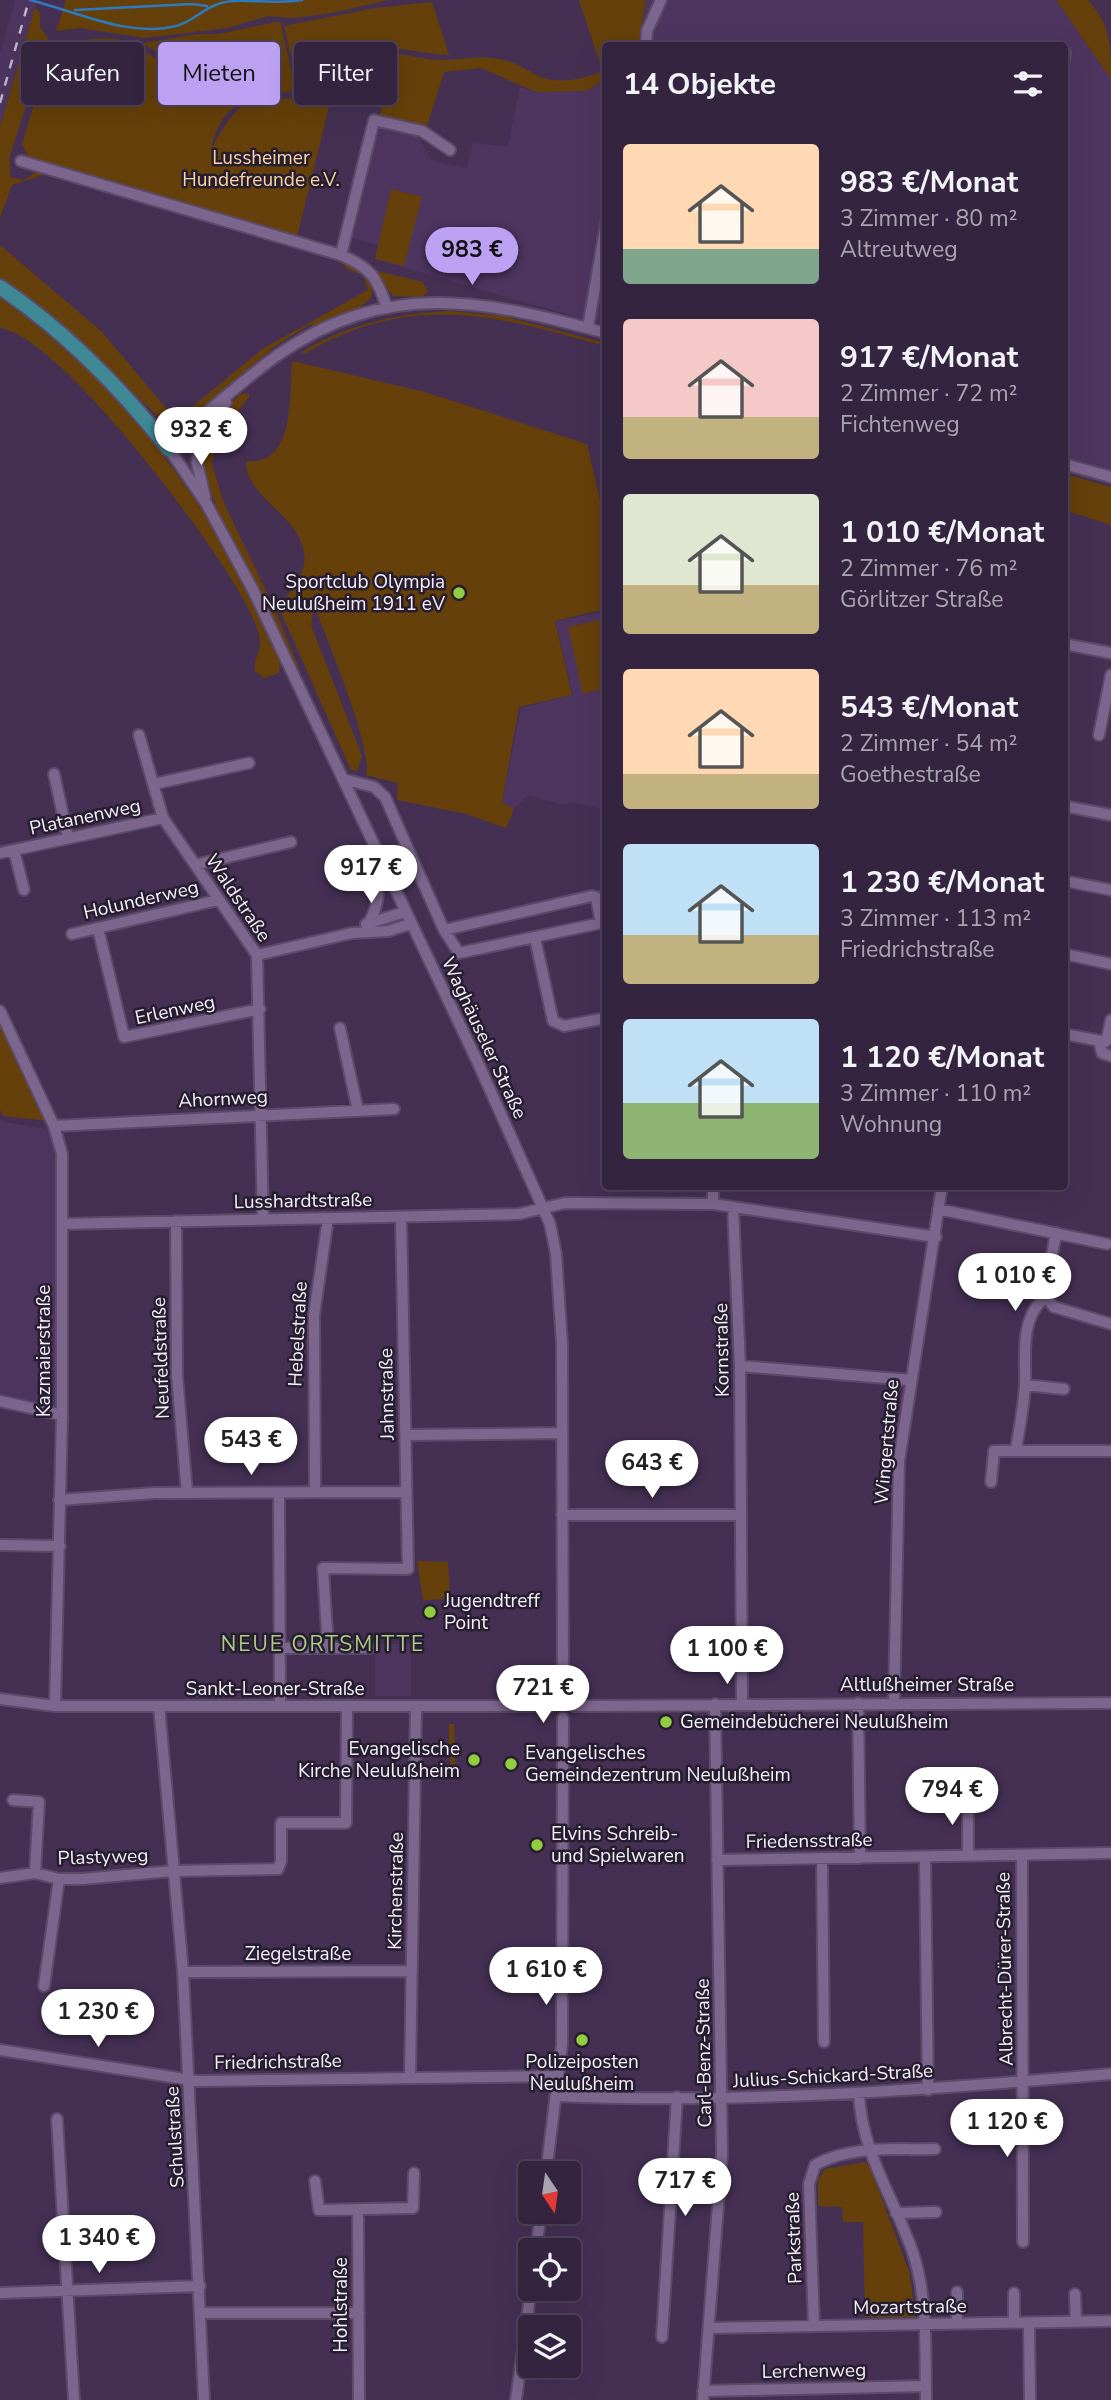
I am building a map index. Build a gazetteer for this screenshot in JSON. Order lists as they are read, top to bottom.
{
  "streets": {
    "street": [
      "Platanenweg",
      "Waldstraße",
      "Holunderweg",
      "Erlenweg",
      "Waghäuseler Straße",
      "Ahornweg",
      "Lusshardtstraße",
      "Hebelstraße",
      "Kornstraße",
      "Kazmaierstraße",
      "Neufeldstraße",
      "Jahnstraße",
      "Wingertstraße",
      "Altlußheimer Straße",
      "Sankt-Leoner-Straße",
      "Friedensstraße",
      "Plastyweg",
      "Kirchenstraße",
      "Ziegelstraße",
      "Albrecht-Dürer-Straße",
      "Carl-Benz-Straße",
      "Friedrichstraße",
      "Julius-Schickard-Straße",
      "Schulstraße",
      "Parkstraße",
      "Hohlstraße",
      "Mozartstraße",
      "Lerchenweg"
    ]
  },
  "crossings": [
    ["Platanenweg", "Waldstraße"],
    ["Waldstraße", "Holunderweg"],
    ["Waldstraße", "Erlenweg"],
    ["Waldstraße", "Ahornweg"],
    ["Waldstraße", "Lusshardtstraße"],
    ["Holunderweg", "Erlenweg"],
    ["Waghäuseler Straße", "Lusshardtstraße"],
    ["Waghäuseler Straße", "Altlußheimer Straße"],
    ["Waghäuseler Straße", "Sankt-Leoner-Straße"],
    ["Ahornweg", "Kazmaierstraße"],
    ["Lusshardtstraße", "Hebelstraße"],
    ["Lusshardtstraße", "Kornstraße"],
    ["Lusshardtstraße", "Kazmaierstraße"],
    ["Lusshardtstraße", "Neufeldstraße"],
    ["Lusshardtstraße", "Jahnstraße"],
    ["Lusshardtstraße", "Wingertstraße"],
    ["Kornstraße", "Altlußheimer Straße"],
    ["Kazmaierstraße", "Sankt-Leoner-Straße"],
    ["Wingertstraße", "Altlußheimer Straße"],
    ["Altlußheimer Straße", "Sankt-Leoner-Straße"],
    ["Altlußheimer Straße", "Carl-Benz-Straße"],
    ["Sankt-Leoner-Straße", "Plastyweg"],
    ["Sankt-Leoner-Straße", "Kirchenstraße"],
    ["Sankt-Leoner-Straße", "Schulstraße"],
    ["Friedensstraße", "Albrecht-Dürer-Straße"],
    ["Friedensstraße", "Carl-Benz-Straße"],
    ["Plastyweg", "Schulstraße"],
    ["Kirchenstraße", "Ziegelstraße"],
    ["Kirchenstraße", "Friedrichstraße"],
    ["Ziegelstraße", "Schulstraße"],
    ["Albrecht-Dürer-Straße", "Julius-Schickard-Straße"],
    ["Carl-Benz-Straße", "Julius-Schickard-Straße"],
    ["Carl-Benz-Straße", "Mozartstraße"],
    ["Carl-Benz-Straße", "Lerchenweg"],
    ["Friedrichstraße", "Schulstraße"],
    ["Parkstraße", "Mozartstraße"]
  ],
  "districts": ["NEUE ORTSMITTE"],
  "parks": ["Lussheimer Hundefreunde e.V."],
  "places": [
    "Sportclub Olympia Neulußheim 1911 eV",
    "Jugendtreff Point",
    "Gemeindebücherei Neulußheim",
    "Evangelische Kirche Neulußheim",
    "Evangelisches Gemeindezentrum Neulußheim",
    "Elvins Schreib- und Spielwaren",
    "Polizeiposten Neulußheim"
  ],
  "north": "bottom",
  "page": {
    "chip": ["Kaufen", "Mieten", "Filter"],
    "heading": "14 Objekte",
    "list": [
      {
        "name": "983 €/Monat",
        "note": "3 Zimmer · 80 m² · Altreutweg"
      },
      {
        "name": "917 €/Monat",
        "note": "2 Zimmer · 72 m² · Fichtenweg"
      },
      {
        "name": "1 010 €/Monat",
        "note": "2 Zimmer · 76 m² · Görlitzer Straße"
      },
      {
        "name": "543 €/Monat",
        "note": "2 Zimmer · 54 m² · Goethestraße"
      },
      {
        "name": "1 230 €/Monat",
        "note": "3 Zimmer · 113 m² · Friedrichstraße"
      },
      {
        "name": "1 120 €/Monat",
        "note": "3 Zimmer · 110 m² · Wohnung"
      }
    ],
    "price": [
      "983 €",
      "932 €",
      "917 €",
      "1 010 €",
      "543 €",
      "643 €",
      "1 100 €",
      "721 €",
      "794 €",
      "1 610 €",
      "1 230 €",
      "1 120 €",
      "717 €",
      "1 340 €"
    ]
  }
}
